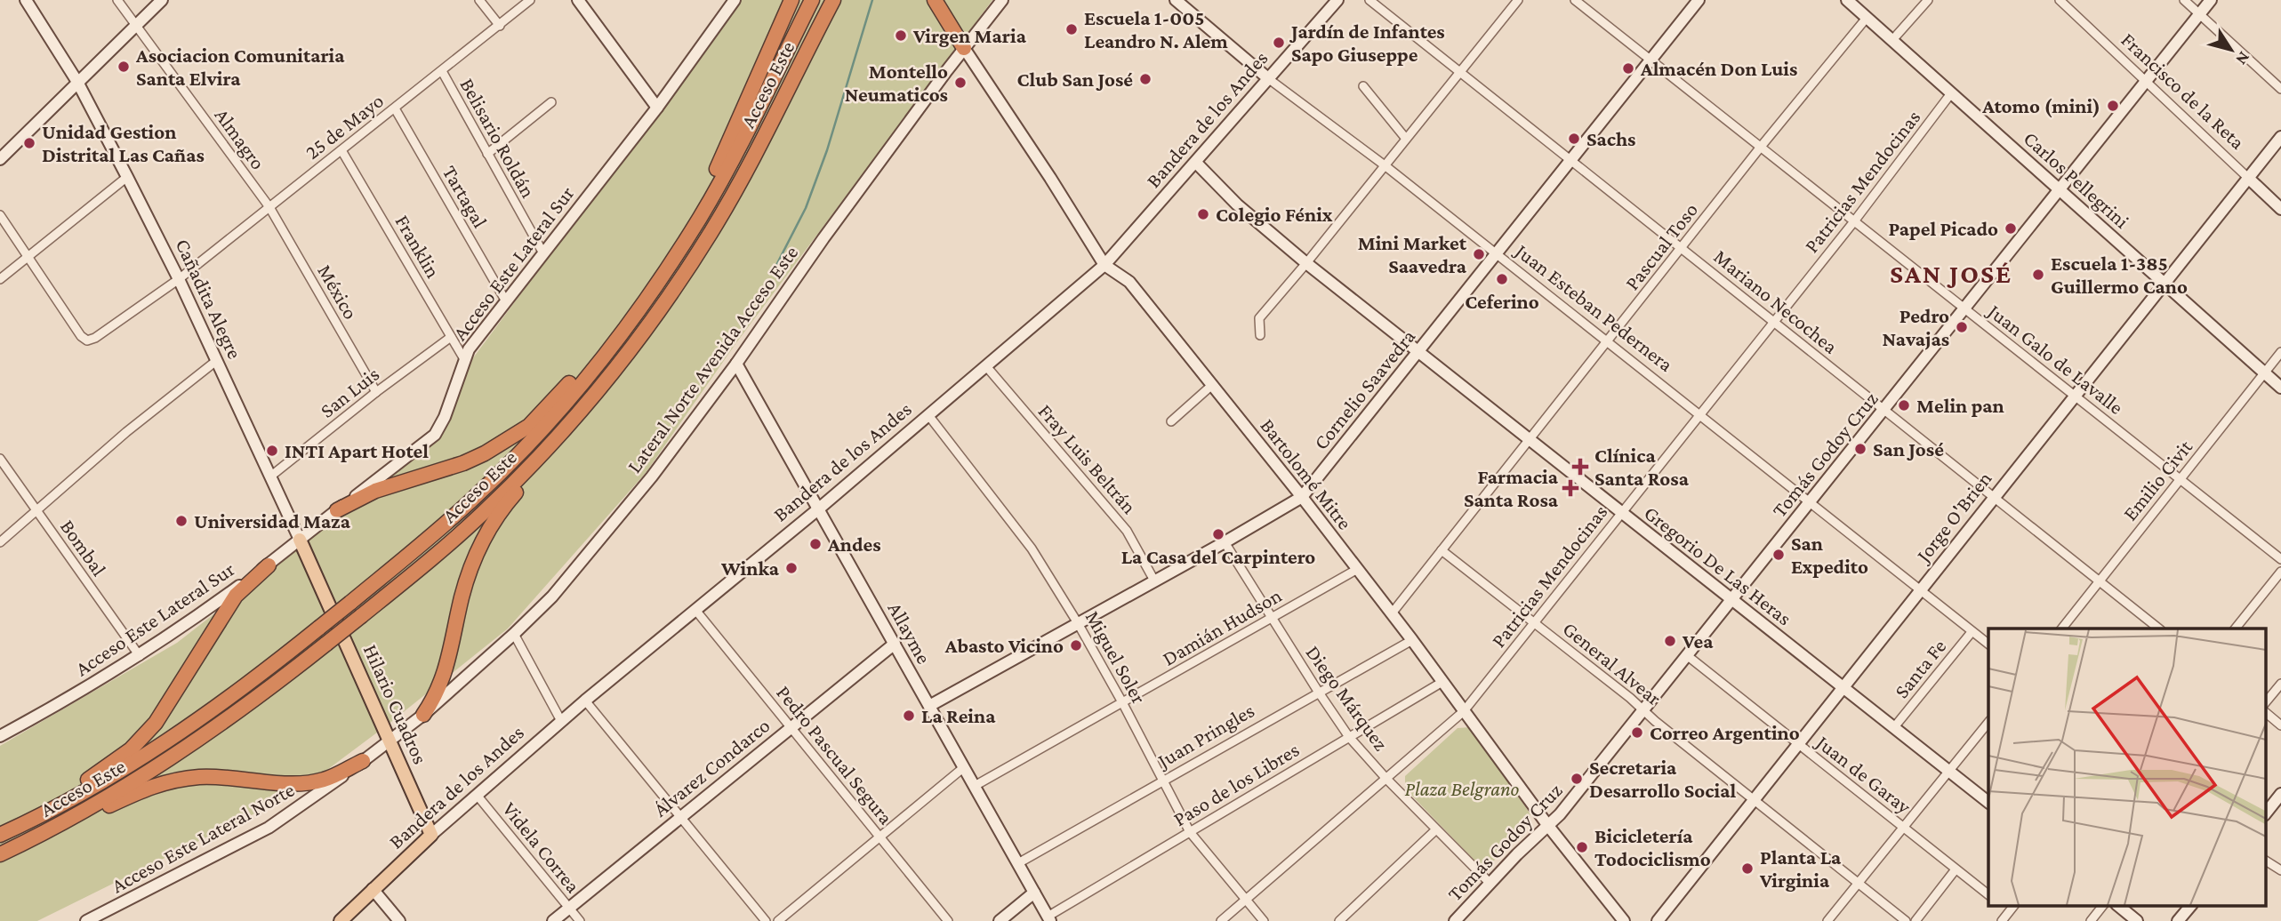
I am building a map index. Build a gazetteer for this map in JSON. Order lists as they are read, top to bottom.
{
  "streets": {
    "highway": ["Acceso Este"],
    "main road": ["Bandera de los Andes", "Cañadita Alegre", "Hilario Cuadros"],
    "street": [
      "Francisco de la Reta",
      "25 de Mayo",
      "Belisario Roldán",
      "Almagro",
      "Carlos Pellegrini",
      "Patricias Mendocinas",
      "Tartagal",
      "Franklin",
      "Pascual Toso",
      "Acceso Este Lateral Sur",
      "México",
      "Mariano Necochea",
      "Juan Esteban Pedernera",
      "Lateral Norte Avenida Acceso Este",
      "Juan Galo de Lavalle",
      "Cornelio Saavedra",
      "San Luis",
      "Tomás Godoy Cruz",
      "Fray Luis Beltrán",
      "Bartolomé Mitre",
      "Emilio Civit",
      "Jorge O'Brien",
      "Bombal",
      "Gregorio De Las Heras",
      "Damián Hudson",
      "Allayme",
      "Miguel Soler",
      "General Alvear",
      "Santa Fe",
      "Diego Márquez",
      "Juan Pringles",
      "Pedro Pascual Segura",
      "Álvarez Condarco",
      "Juan de Garay",
      "Paso de los Libres",
      "Acceso Este Lateral Norte",
      "Videla Correa"
    ]
  },
  "crossings": [
    ["Francisco de la Reta", "Tomás Godoy Cruz"],
    ["Francisco de la Reta", "Jorge O'Brien"],
    ["Bandera de los Andes", "Juan Esteban Pedernera"],
    ["Bandera de los Andes", "Fray Luis Beltrán"],
    ["Bandera de los Andes", "Bartolomé Mitre"],
    ["Bandera de los Andes", "Gregorio De Las Heras"],
    ["Bandera de los Andes", "Allayme"],
    ["Bandera de los Andes", "Miguel Soler"],
    ["Bandera de los Andes", "Hilario Cuadros"],
    ["Bandera de los Andes", "Pedro Pascual Segura"],
    ["Bandera de los Andes", "Videla Correa"],
    ["25 de Mayo", "Belisario Roldán"],
    ["25 de Mayo", "Almagro"],
    ["25 de Mayo", "Tartagal"],
    ["25 de Mayo", "Franklin"],
    ["25 de Mayo", "México"],
    ["25 de Mayo", "Cañadita Alegre"],
    ["Belisario Roldán", "Acceso Este Lateral Sur"],
    ["Almagro", "México"],
    ["Carlos Pellegrini", "Patricias Mendocinas"],
    ["Carlos Pellegrini", "Pascual Toso"],
    ["Carlos Pellegrini", "Tomás Godoy Cruz"],
    ["Carlos Pellegrini", "Emilio Civit"],
    ["Carlos Pellegrini", "Jorge O'Brien"],
    ["Patricias Mendocinas", "Mariano Necochea"],
    ["Patricias Mendocinas", "Juan Esteban Pedernera"],
    ["Patricias Mendocinas", "Juan Galo de Lavalle"],
    ["Patricias Mendocinas", "Bartolomé Mitre"],
    ["Patricias Mendocinas", "Gregorio De Las Heras"],
    ["Patricias Mendocinas", "Miguel Soler"],
    ["Patricias Mendocinas", "General Alvear"],
    ["Patricias Mendocinas", "Diego Márquez"],
    ["Tartagal", "Acceso Este Lateral Sur"],
    ["Franklin", "Acceso Este Lateral Sur"],
    ["Franklin", "San Luis"],
    ["Pascual Toso", "Mariano Necochea"],
    ["Pascual Toso", "Juan Esteban Pedernera"],
    ["Pascual Toso", "Juan Galo de Lavalle"],
    ["Pascual Toso", "Bartolomé Mitre"],
    ["Pascual Toso", "Gregorio De Las Heras"],
    ["Pascual Toso", "General Alvear"],
    ["Acceso Este Lateral Sur", "Cañadita Alegre"],
    ["Acceso Este Lateral Sur", "Bombal"],
    ["México", "San Luis"],
    ["Cañadita Alegre", "San Luis"],
    ["Cañadita Alegre", "Hilario Cuadros"],
    ["Mariano Necochea", "Cornelio Saavedra"],
    ["Mariano Necochea", "Tomás Godoy Cruz"],
    ["Mariano Necochea", "Emilio Civit"],
    ["Mariano Necochea", "Jorge O'Brien"],
    ["Juan Esteban Pedernera", "Cornelio Saavedra"],
    ["Juan Esteban Pedernera", "Tomás Godoy Cruz"],
    ["Juan Esteban Pedernera", "Jorge O'Brien"],
    ["Juan Esteban Pedernera", "Santa Fe"],
    ["Lateral Norte Avenida Acceso Este", "Bartolomé Mitre"],
    ["Lateral Norte Avenida Acceso Este", "Allayme"],
    ["Lateral Norte Avenida Acceso Este", "Acceso Este Lateral Norte"],
    ["Juan Galo de Lavalle", "Cornelio Saavedra"],
    ["Juan Galo de Lavalle", "Tomás Godoy Cruz"],
    ["Juan Galo de Lavalle", "Emilio Civit"],
    ["Juan Galo de Lavalle", "Jorge O'Brien"],
    ["Cornelio Saavedra", "Fray Luis Beltrán"],
    ["Cornelio Saavedra", "Bartolomé Mitre"],
    ["Cornelio Saavedra", "Gregorio De Las Heras"],
    ["Cornelio Saavedra", "Allayme"],
    ["Cornelio Saavedra", "Miguel Soler"],
    ["Cornelio Saavedra", "Diego Márquez"],
    ["Tomás Godoy Cruz", "Bartolomé Mitre"],
    ["Tomás Godoy Cruz", "Gregorio De Las Heras"],
    ["Tomás Godoy Cruz", "General Alvear"],
    ["Tomás Godoy Cruz", "Diego Márquez"],
    ["Tomás Godoy Cruz", "Juan de Garay"],
    ["Bartolomé Mitre", "Damián Hudson"],
    ["Bartolomé Mitre", "Juan Pringles"],
    ["Bartolomé Mitre", "Paso de los Libres"],
    ["Jorge O'Brien", "Gregorio De Las Heras"],
    ["Jorge O'Brien", "General Alvear"],
    ["Jorge O'Brien", "Juan de Garay"],
    ["Gregorio De Las Heras", "Santa Fe"],
    ["Damián Hudson", "Allayme"],
    ["Damián Hudson", "Miguel Soler"],
    ["Damián Hudson", "Diego Márquez"],
    ["Allayme", "Juan Pringles"],
    ["Allayme", "Álvarez Condarco"],
    ["Allayme", "Paso de los Libres"],
    ["Miguel Soler", "Juan Pringles"],
    ["Miguel Soler", "Paso de los Libres"],
    ["Diego Márquez", "Juan Pringles"],
    ["Diego Márquez", "Paso de los Libres"],
    ["Hilario Cuadros", "Acceso Este Lateral Norte"],
    ["Pedro Pascual Segura", "Álvarez Condarco"],
    ["Álvarez Condarco", "Videla Correa"]
  ],
  "districts": ["SAN JOSÉ"],
  "parks": ["Plaza Belgrano"],
  "places": {
    "other": [
      "Escuela 1-005 Leandro N. Alem",
      "Virgen Maria",
      "Jardín de Infantes Sapo Giuseppe",
      "Asociacion Comunitaria Santa Elvira",
      "Almacén Don Luis",
      "Club San José",
      "Montello Neumaticos",
      "Atomo (mini)",
      "Sachs",
      "Unidad Gestion Distrital Las Cañas",
      "Colegio Fénix",
      "Papel Picado",
      "Mini Market Saavedra",
      "Escuela 1-385 Guillermo Cano",
      "Ceferino",
      "Pedro Navajas",
      "Melin pan",
      "San José",
      "INTI Apart Hotel",
      "Universidad Maza",
      "La Casa del Carpintero",
      "Andes",
      "San Expedito",
      "Winka",
      "Vea",
      "Abasto Vicino",
      "La Reina",
      "Correo Argentino",
      "Secretaria Desarrollo Social",
      "Bicicletería Todociclismo",
      "Planta La Virginia"
    ],
    "health": ["Clínica Santa Rosa", "Farmacia Santa Rosa"]
  },
  "north": "bottom right"
}
